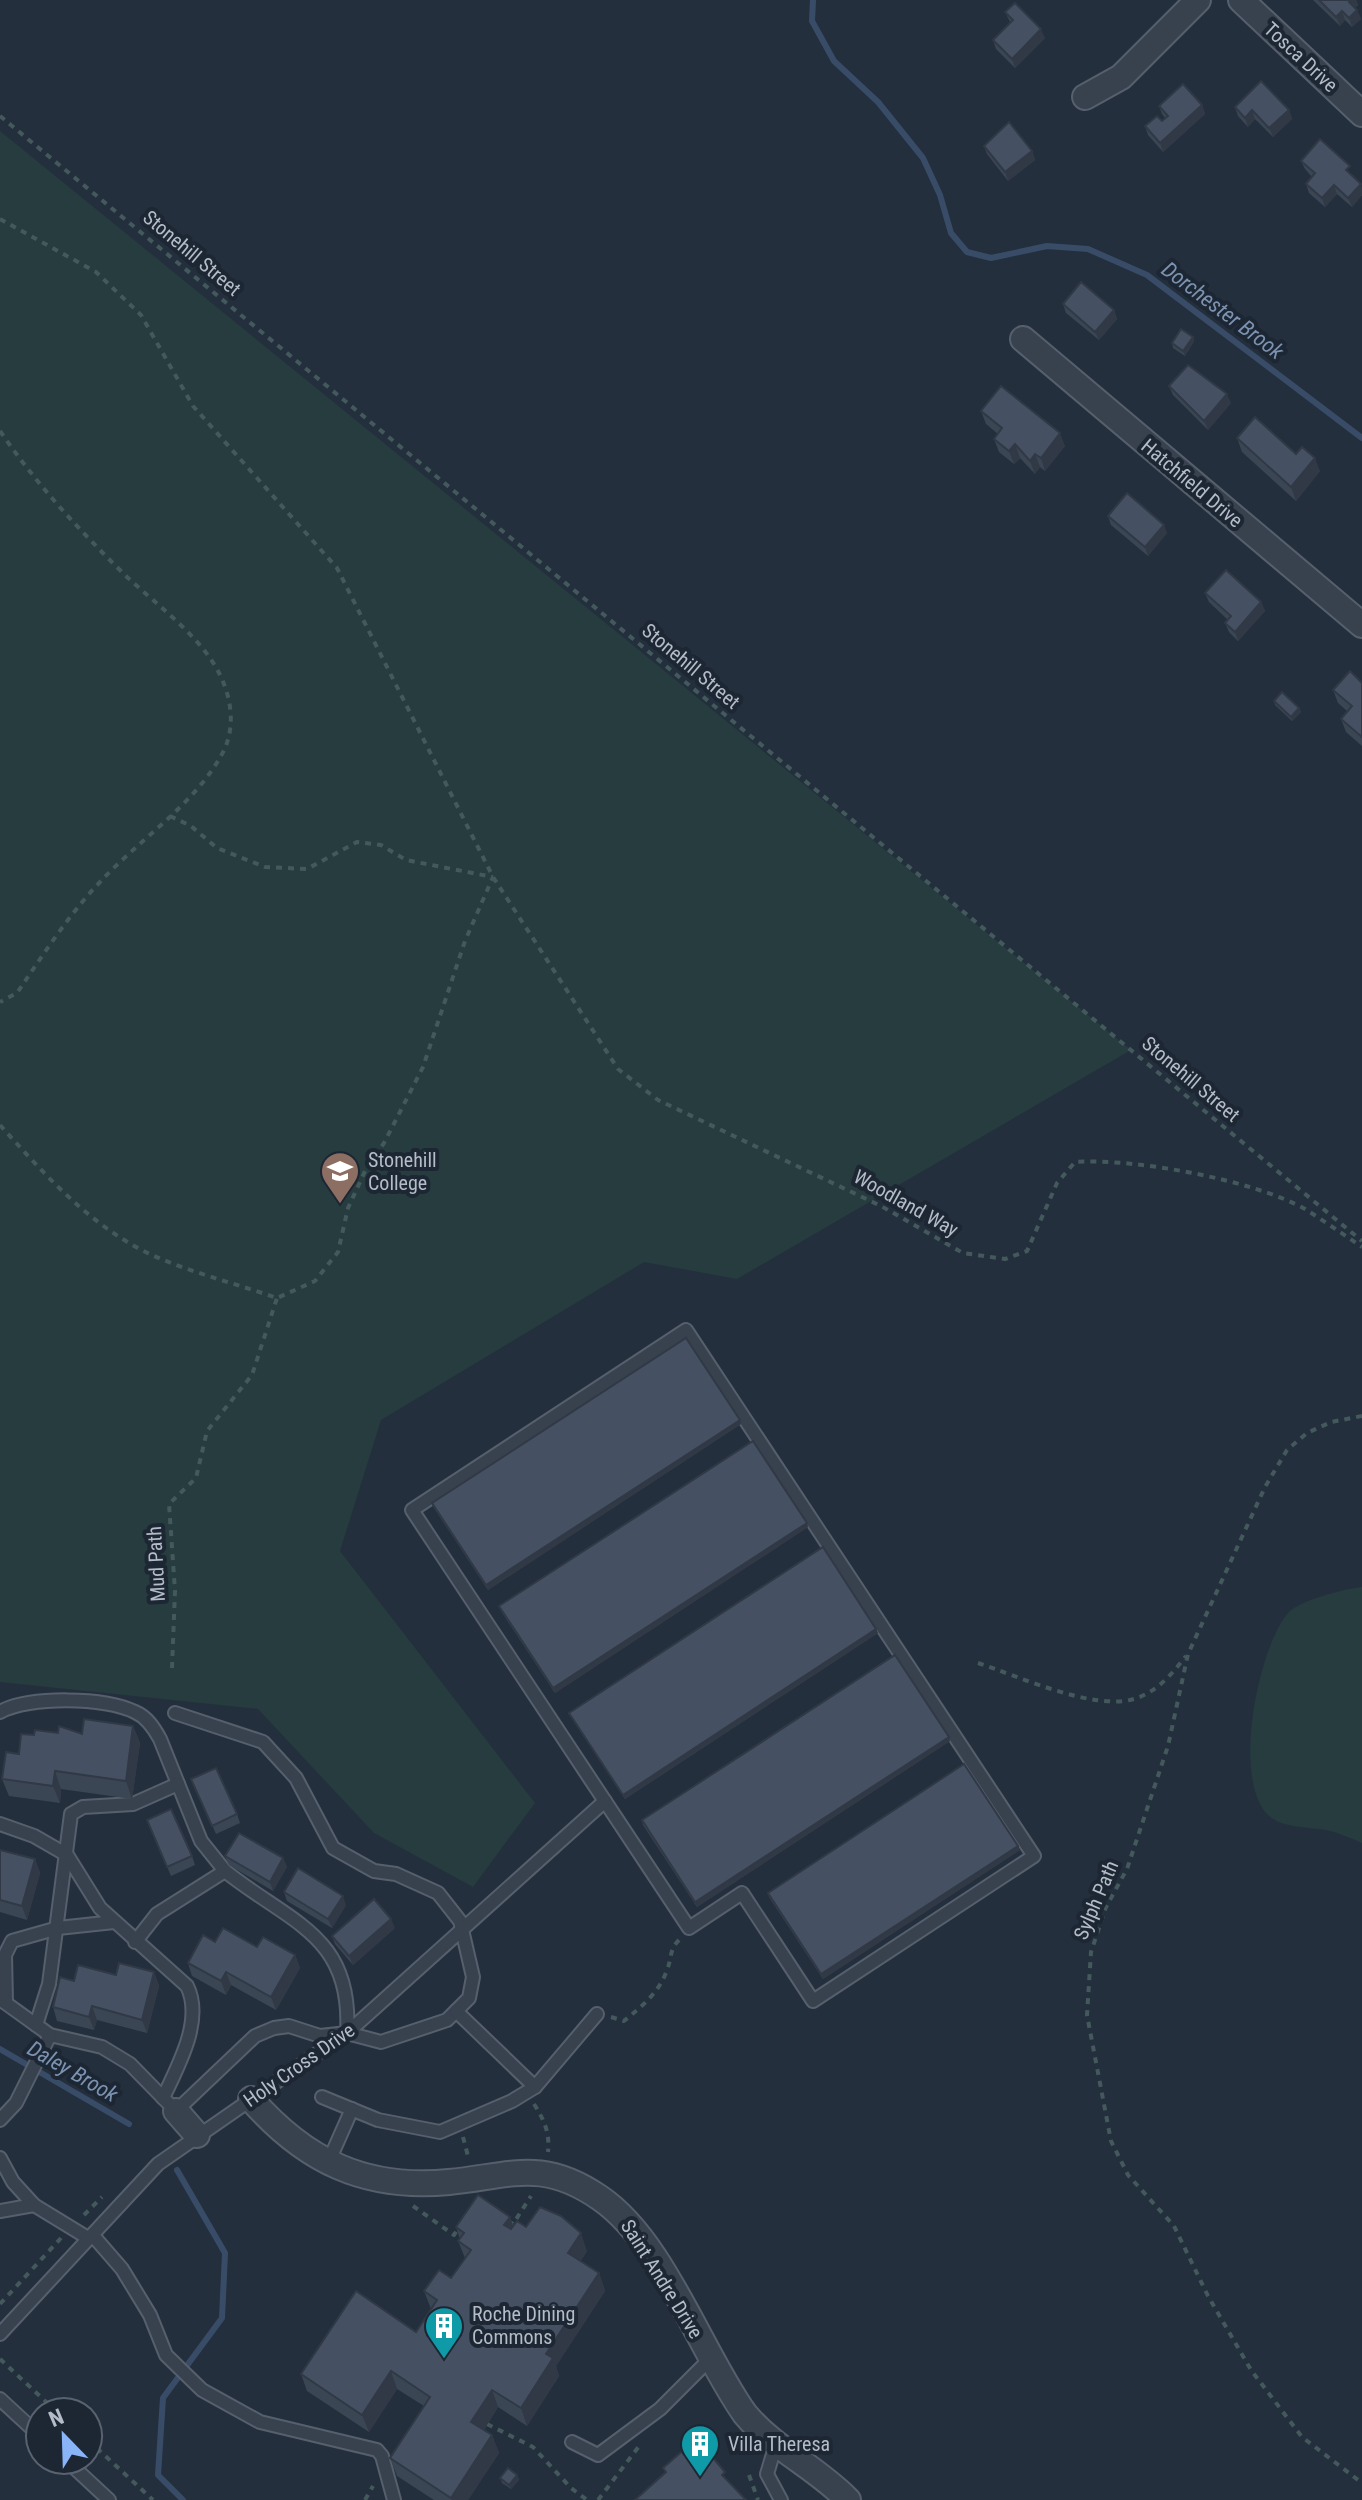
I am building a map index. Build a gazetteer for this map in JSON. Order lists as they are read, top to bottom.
{
  "streets": {
    "street": ["Tosca Drive", "Hatchfield Drive", "Saint Andre Drive"],
    "lane": ["Holy Cross Drive"],
    "path": [
      "Stonehill Street",
      "Woodland Way",
      "Mud Path",
      "Sylph Path"
    ]
  },
  "crossings": [
    ["Stonehill Street", "Woodland Way"],
    ["Holy Cross Drive", "Saint Andre Drive"]
  ],
  "water": ["Dorchester Brook", "Daley Brook"],
  "places": {
    "school or university": ["Stonehill College"],
    "building": ["Roche Dining Commons", "Villa Theresa"]
  },
  "north": "top left"
}
